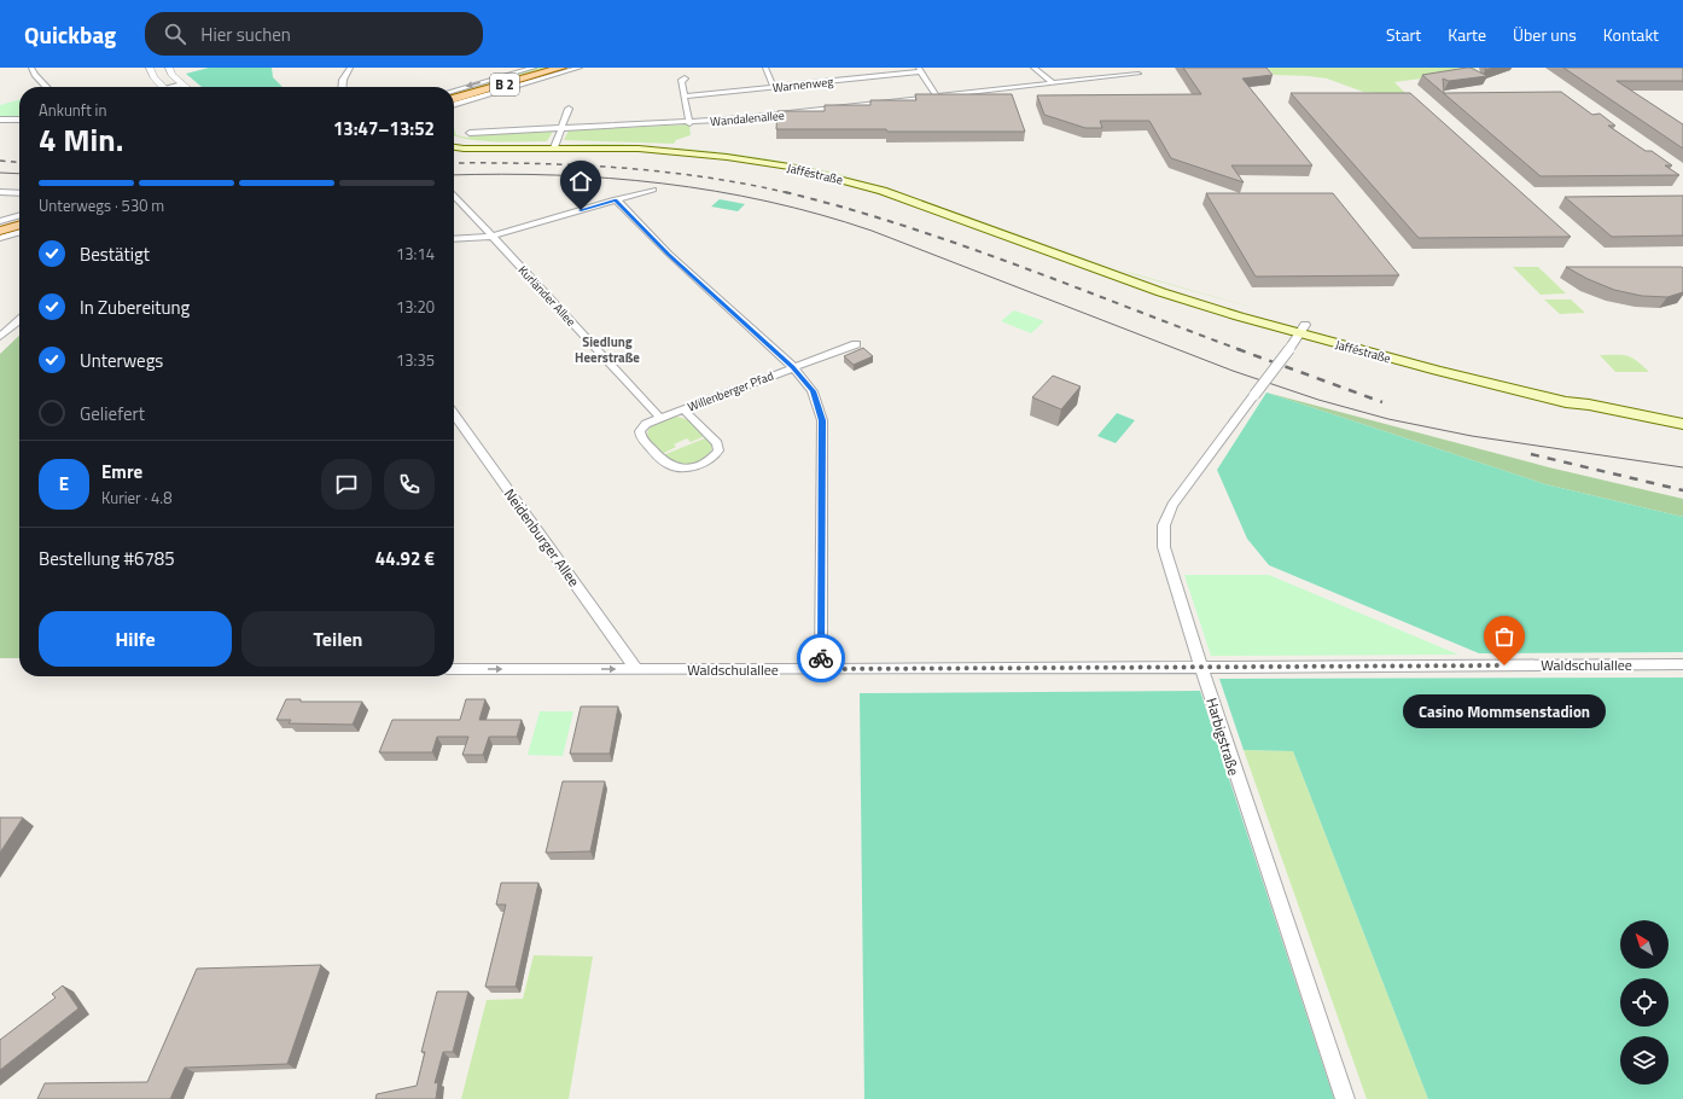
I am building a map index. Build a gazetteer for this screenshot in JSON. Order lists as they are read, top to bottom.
{
  "streets": {
    "main road": ["B 2", "Jafféstraße"],
    "street": [
      "Warnenweg",
      "Wandalenallee",
      "Kurländer Allee",
      "Willenberger Pfad",
      "Neidenburger Allee",
      "Waldschulallee",
      "Harbigstraße"
    ]
  },
  "crossings": [
    ["Jafféstraße", "Harbigstraße"],
    ["Kurländer Allee", "Willenberger Pfad"],
    ["Neidenburger Allee", "Waldschulallee"],
    ["Waldschulallee", "Harbigstraße"]
  ],
  "districts": ["Siedlung Heerstraße"],
  "places": ["Casino Mommsenstadion"],
  "north": "top left",
  "page": {
    "header": "Quickbag",
    "search": "Hier suchen",
    "nav": [
      "Start",
      "Karte",
      "Über uns",
      "Kontakt"
    ],
    "heading": ["4 Min.", "Ankunft in", "13:47–13:52"],
    "panel": [
      "Emre",
      "Kurier · 4.8",
      "Bestellung #6785",
      "44.92 €"
    ],
    "bar": "Unterwegs · 530 m",
    "list": [
      ["Bestätigt", "13:14"],
      ["In Zubereitung", "13:20"],
      ["Unterwegs", "13:35"],
      "Geliefert"
    ],
    "round": "E",
    "buttons": ["Hilfe", "Teilen"],
    "bubble": "Casino Mommsenstadion"
  }
}
